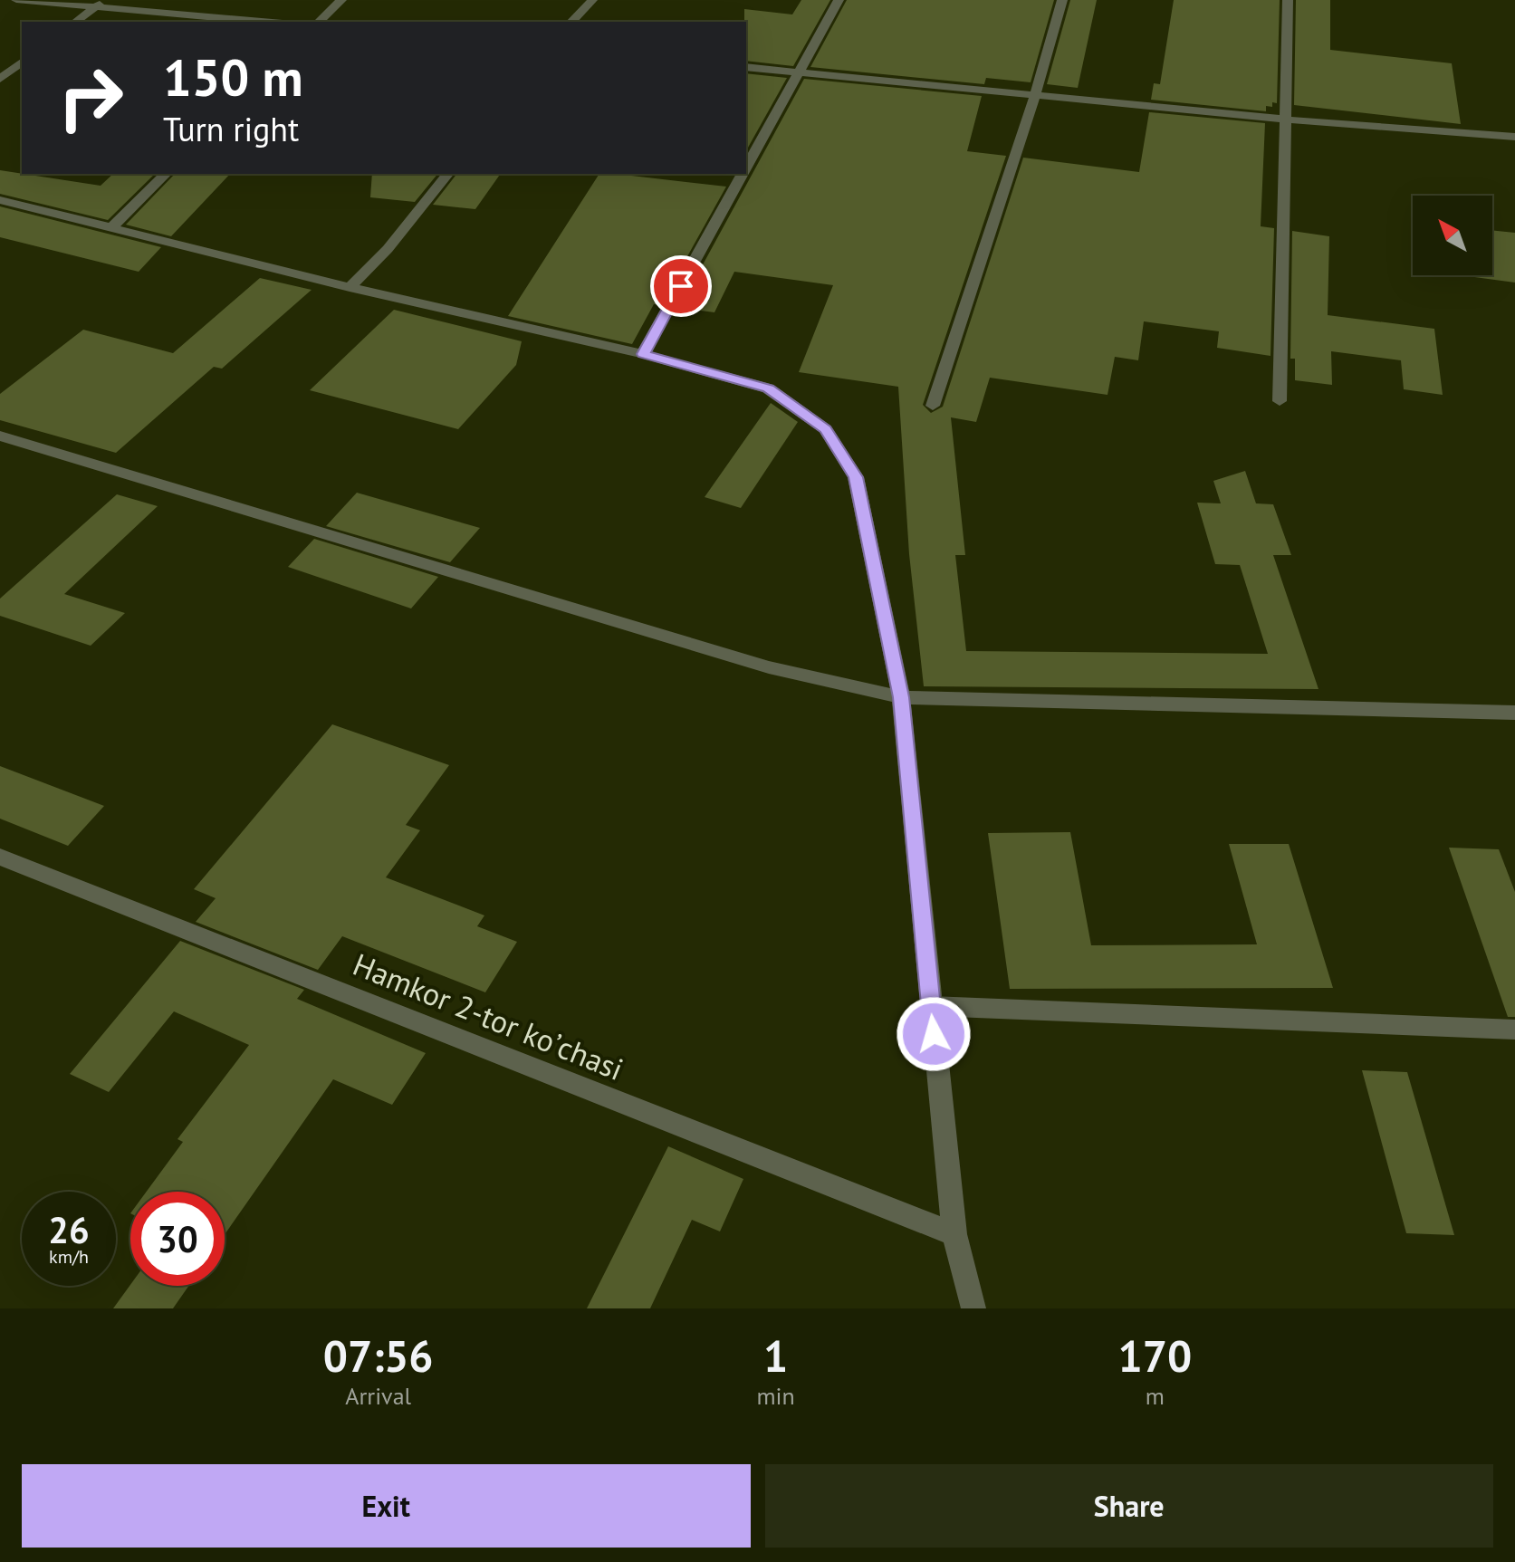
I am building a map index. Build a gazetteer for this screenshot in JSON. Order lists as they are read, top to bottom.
{
  "streets": {
    "street": ["Hamkor 2-tor koʼchasi"]
  },
  "north": "top left",
  "page": {
    "turn": ["150 m", "Turn right"],
    "speed": "26 km/h",
    "limit": "30",
    "eta": [
      "07:56",
      "Arrival",
      "1",
      "min",
      "170",
      "m"
    ],
    "buttons": ["Exit", "Share"]
  }
}
